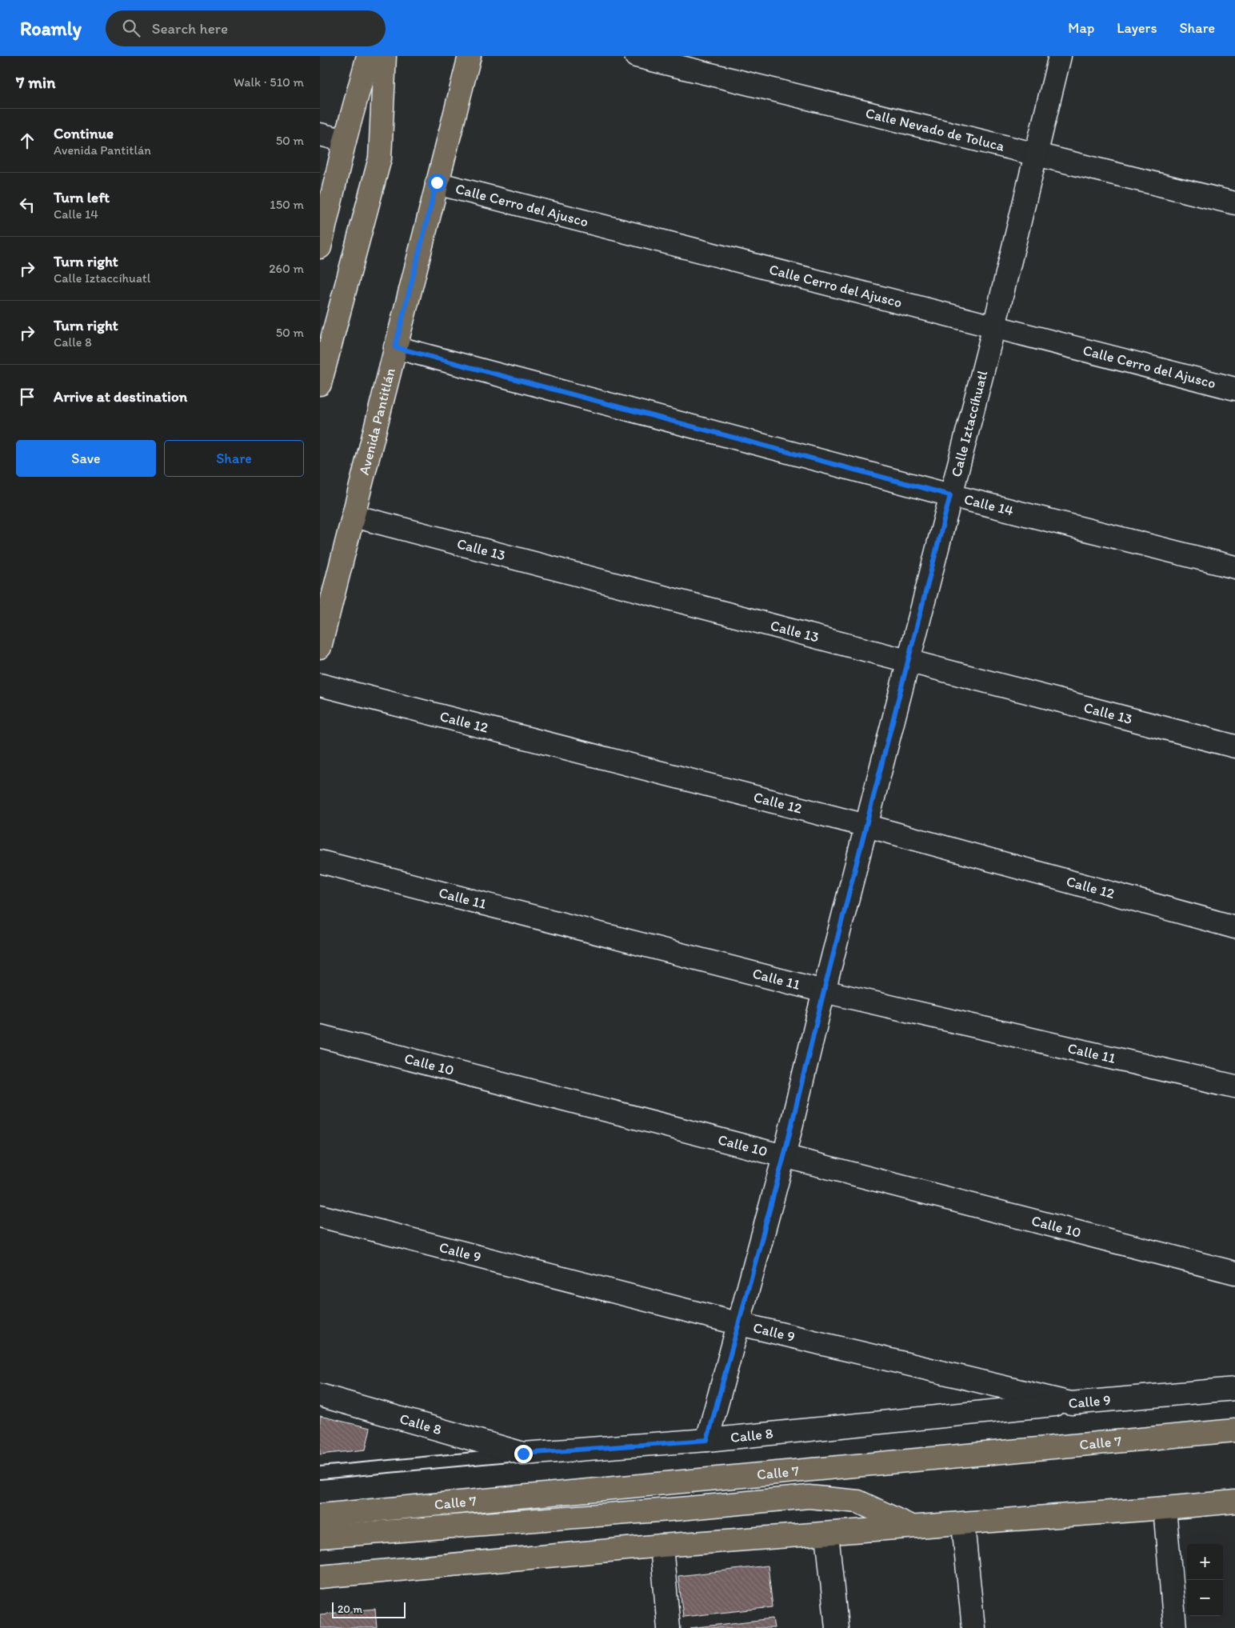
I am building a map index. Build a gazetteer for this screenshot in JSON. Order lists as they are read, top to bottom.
{
  "streets": {
    "main road": ["Avenida Pantitlán", "Calle 7"],
    "street": [
      "Calle Nevado de Toluca",
      "Calle Cerro del Ajusco",
      "Calle Iztaccíhuatl",
      "Calle 14",
      "Calle 13",
      "Calle 12",
      "Calle 11",
      "Calle 10",
      "Calle 9",
      "Calle 8"
    ]
  },
  "crossings": [
    ["Calle Nevado de Toluca", "Calle Iztaccíhuatl"],
    ["Calle Cerro del Ajusco", "Avenida Pantitlán"],
    ["Calle Cerro del Ajusco", "Calle Iztaccíhuatl"],
    ["Avenida Pantitlán", "Calle 14"],
    ["Avenida Pantitlán", "Calle 13"],
    ["Calle Iztaccíhuatl", "Calle 14"],
    ["Calle Iztaccíhuatl", "Calle 13"],
    ["Calle Iztaccíhuatl", "Calle 12"],
    ["Calle Iztaccíhuatl", "Calle 11"],
    ["Calle Iztaccíhuatl", "Calle 10"],
    ["Calle Iztaccíhuatl", "Calle 9"],
    ["Calle Iztaccíhuatl", "Calle 8"],
    ["Calle 9", "Calle 8"]
  ],
  "scale_bar": "20 m",
  "page": {
    "header": "Roamly",
    "search": "Search here",
    "nav": ["Map", "Layers", "Share"],
    "heading": ["7 min", "Walk · 510 m"],
    "list": [
      ["Continue", "Avenida Pantitlán", "50 m"],
      ["Turn left", "Calle 14", "150 m"],
      ["Turn right", "Calle Iztaccíhuatl", "260 m"],
      ["Turn right", "Calle 8", "50 m"],
      "Arrive at destination"
    ],
    "buttons": ["Save", "Share"],
    "map_buttons": ["+", "−"],
    "scale": "20 m"
  }
}
